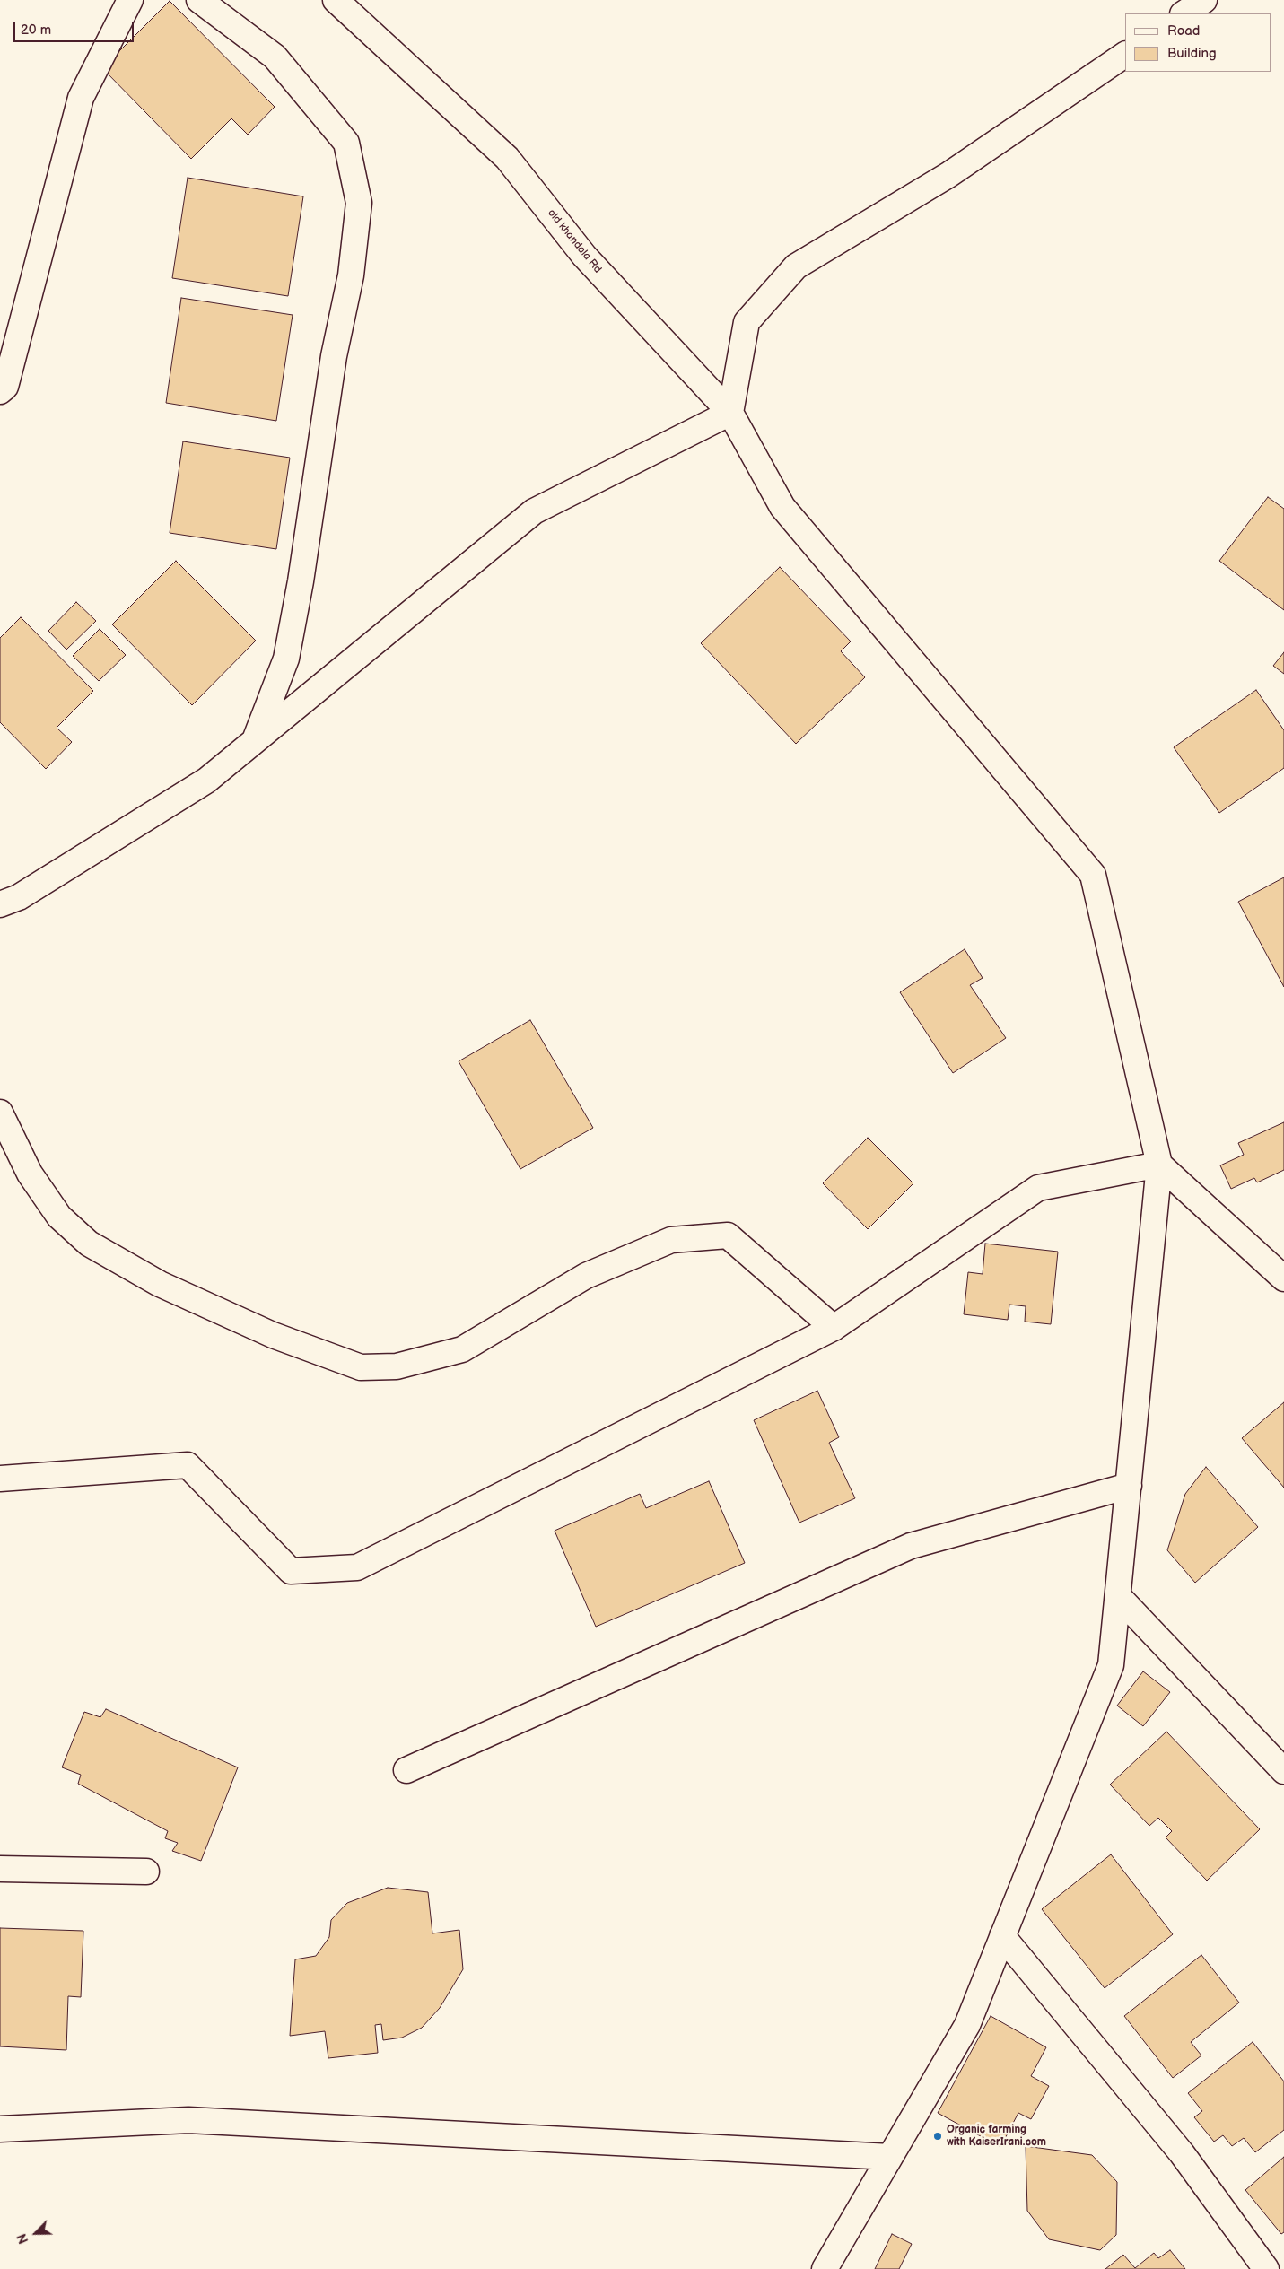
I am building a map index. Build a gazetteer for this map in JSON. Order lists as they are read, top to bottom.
{
  "streets": {
    "street": ["old khandala Rd"]
  },
  "places": ["Organic farming with KaiserIrani.com"],
  "legend": ["Road", "Building"],
  "scale_bar": "20 m",
  "north": "bottom left"
}
